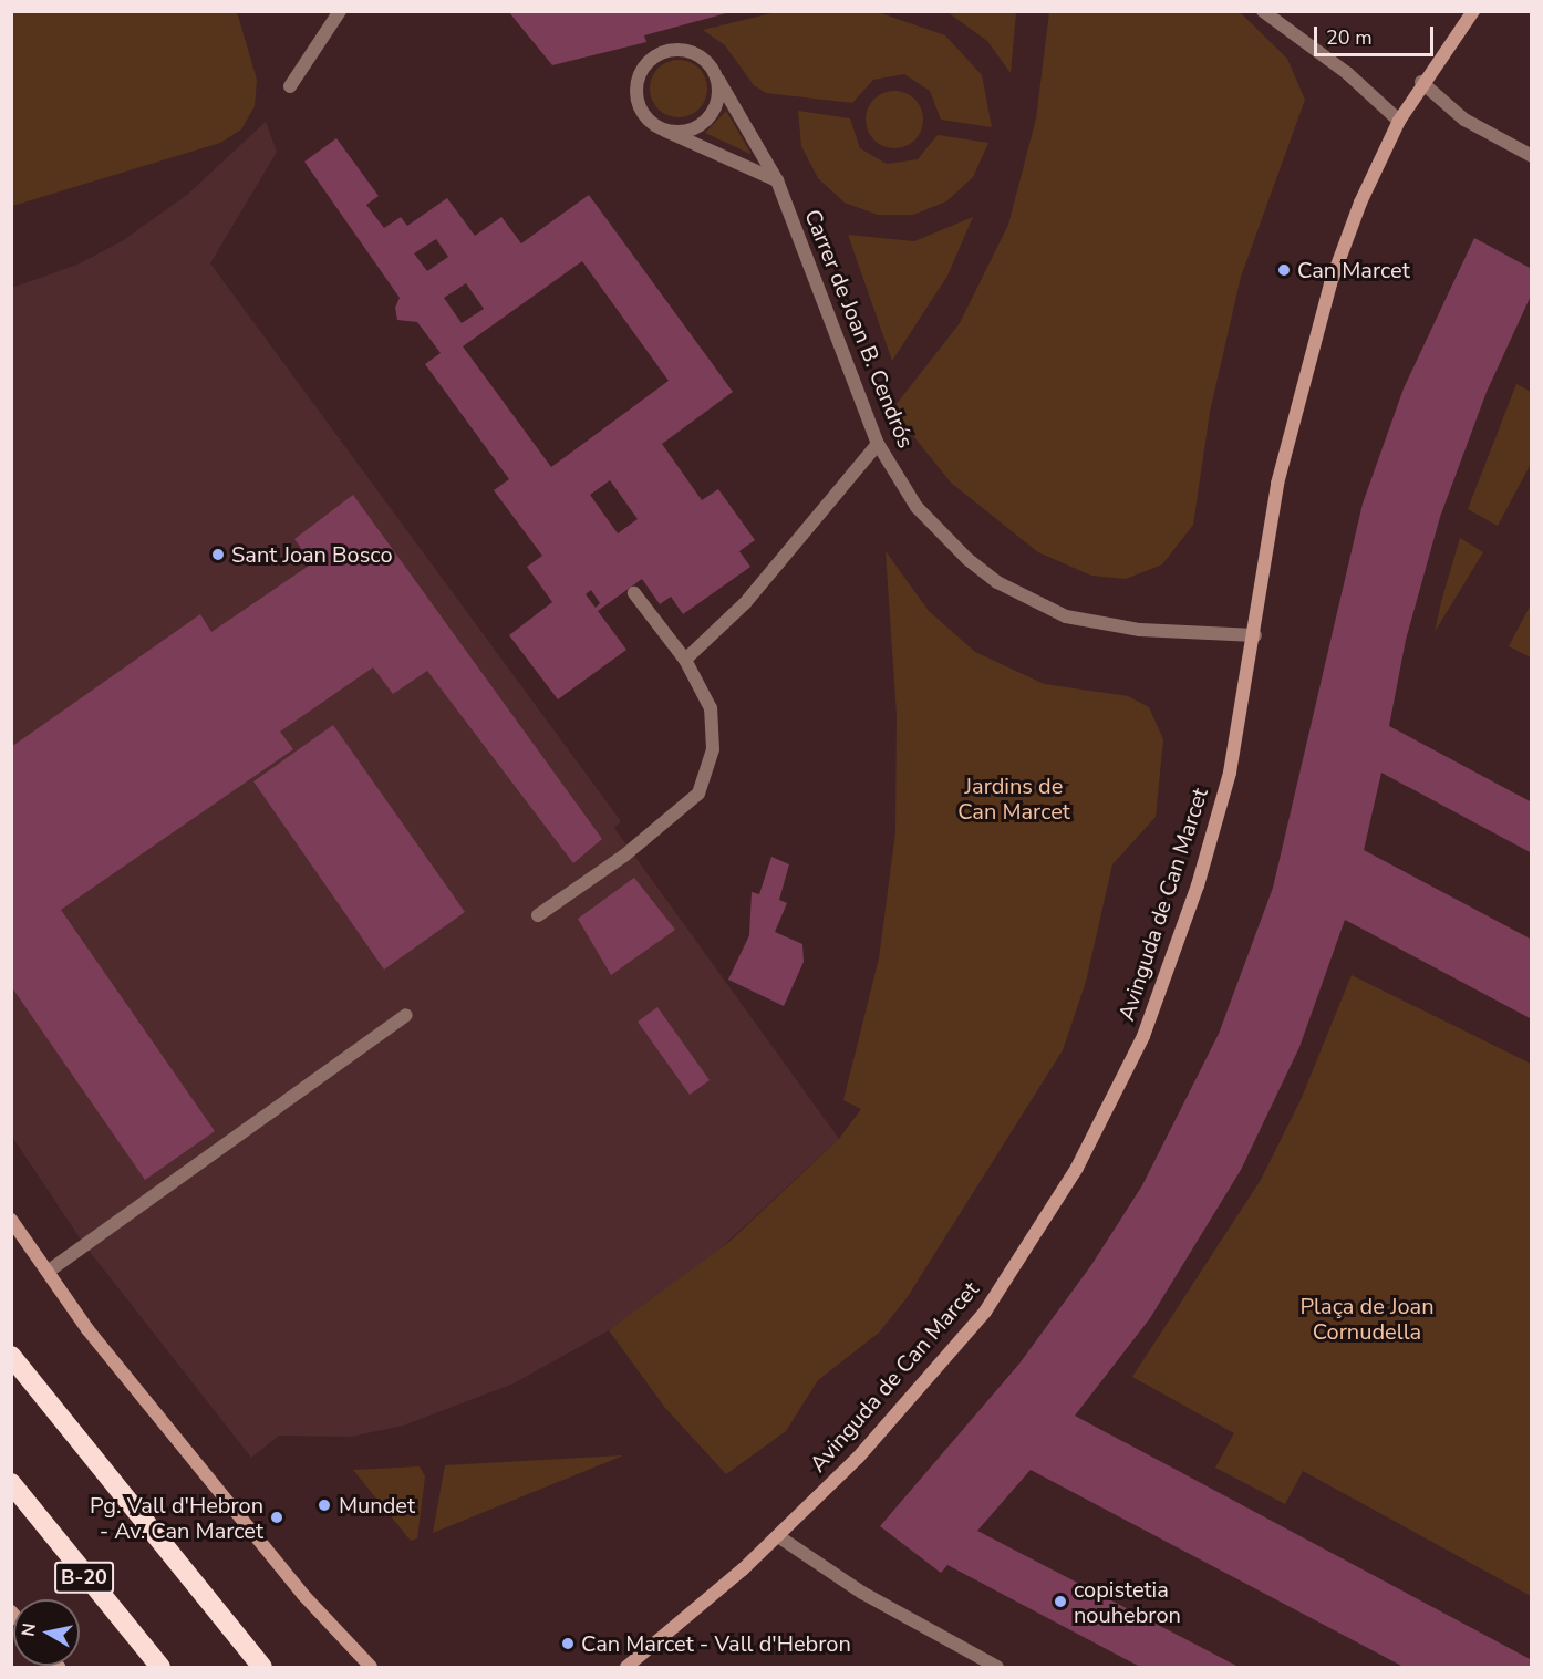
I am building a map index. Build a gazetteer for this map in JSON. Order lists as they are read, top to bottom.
{
  "streets": {
    "highway": ["B-20"],
    "street": ["Carrer de Joan B. Cendrós", "Avinguda de Can Marcet"]
  },
  "crossings": [
    ["Carrer de Joan B. Cendrós", "Avinguda de Can Marcet"]
  ],
  "parks": ["Jardins de Can Marcet", "Plaça de Joan Cornudella"],
  "places": [
    "Can Marcet",
    "Sant Joan Bosco",
    "Mundet",
    "Pg. Vall d'Hebron - Av. Can Marcet",
    "copistetia nouhebron",
    "Can Marcet - Vall d'Hebron"
  ],
  "scale_bar": "20 m",
  "north": "left"
}
